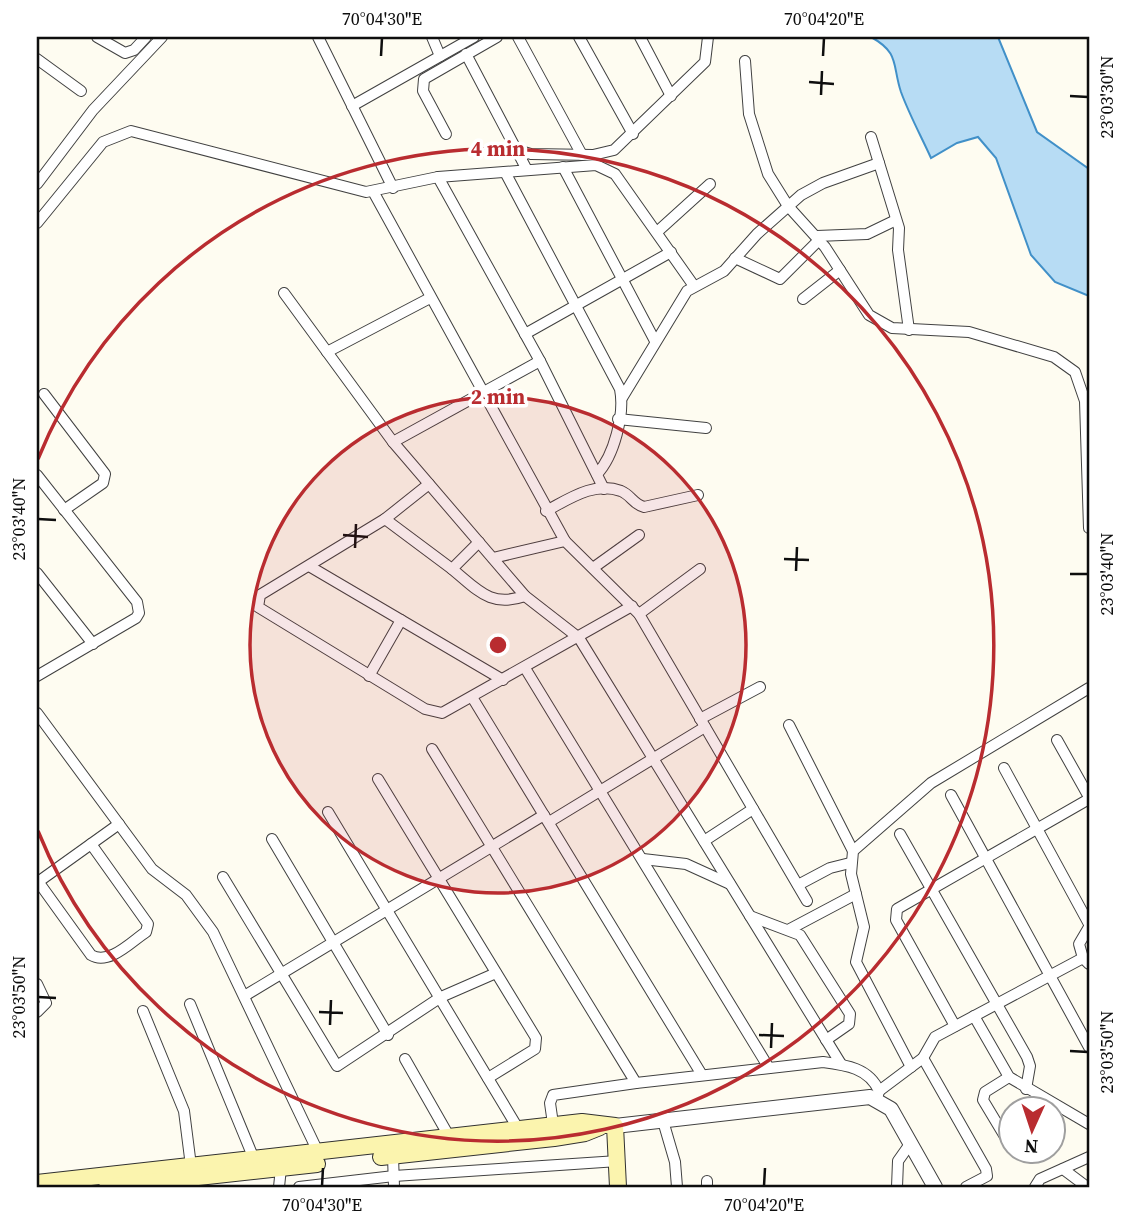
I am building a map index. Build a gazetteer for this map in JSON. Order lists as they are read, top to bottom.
{
  "north": "bottom",
  "coordinates": [
    "70°04'30\"E",
    "70°04'20\"E",
    "23°03'30\"N",
    "23°03'40\"N",
    "23°03'50\"N"
  ],
  "rings": ["4 min", "2 min"]
}
